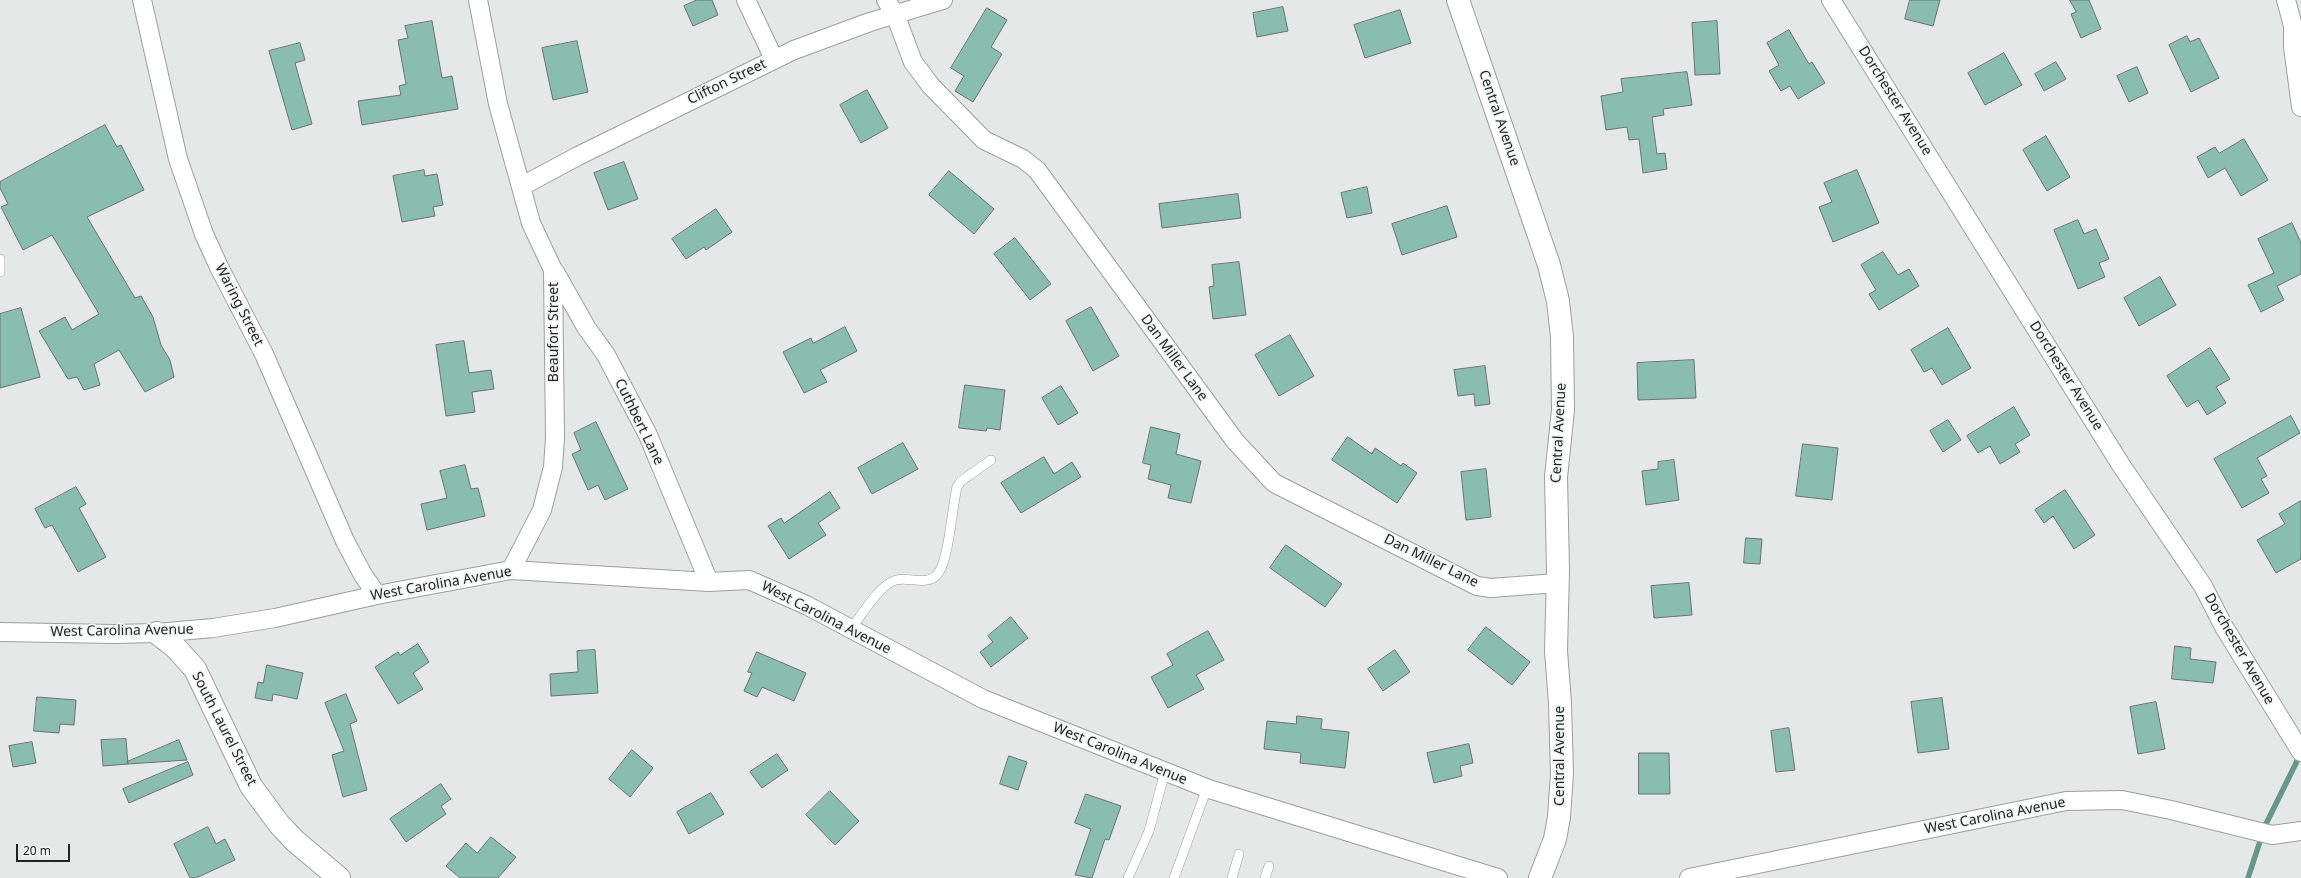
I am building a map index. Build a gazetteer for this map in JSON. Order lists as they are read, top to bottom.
{
  "streets": {
    "street": [
      "Clifton Street",
      "Dorchester Avenue",
      "Central Avenue",
      "Waring Street",
      "Beaufort Street",
      "Dan Miller Lane",
      "Cuthbert Lane",
      "West Carolina Avenue",
      "South Laurel Street"
    ]
  },
  "crossings": [
    ["Clifton Street", "Beaufort Street"],
    ["Clifton Street", "Dan Miller Lane"],
    ["Central Avenue", "Dan Miller Lane"],
    ["Waring Street", "West Carolina Avenue"],
    ["Beaufort Street", "Cuthbert Lane"],
    ["Beaufort Street", "West Carolina Avenue"],
    ["Cuthbert Lane", "West Carolina Avenue"],
    ["West Carolina Avenue", "South Laurel Street"]
  ],
  "scale_bar": "20 m"
}
